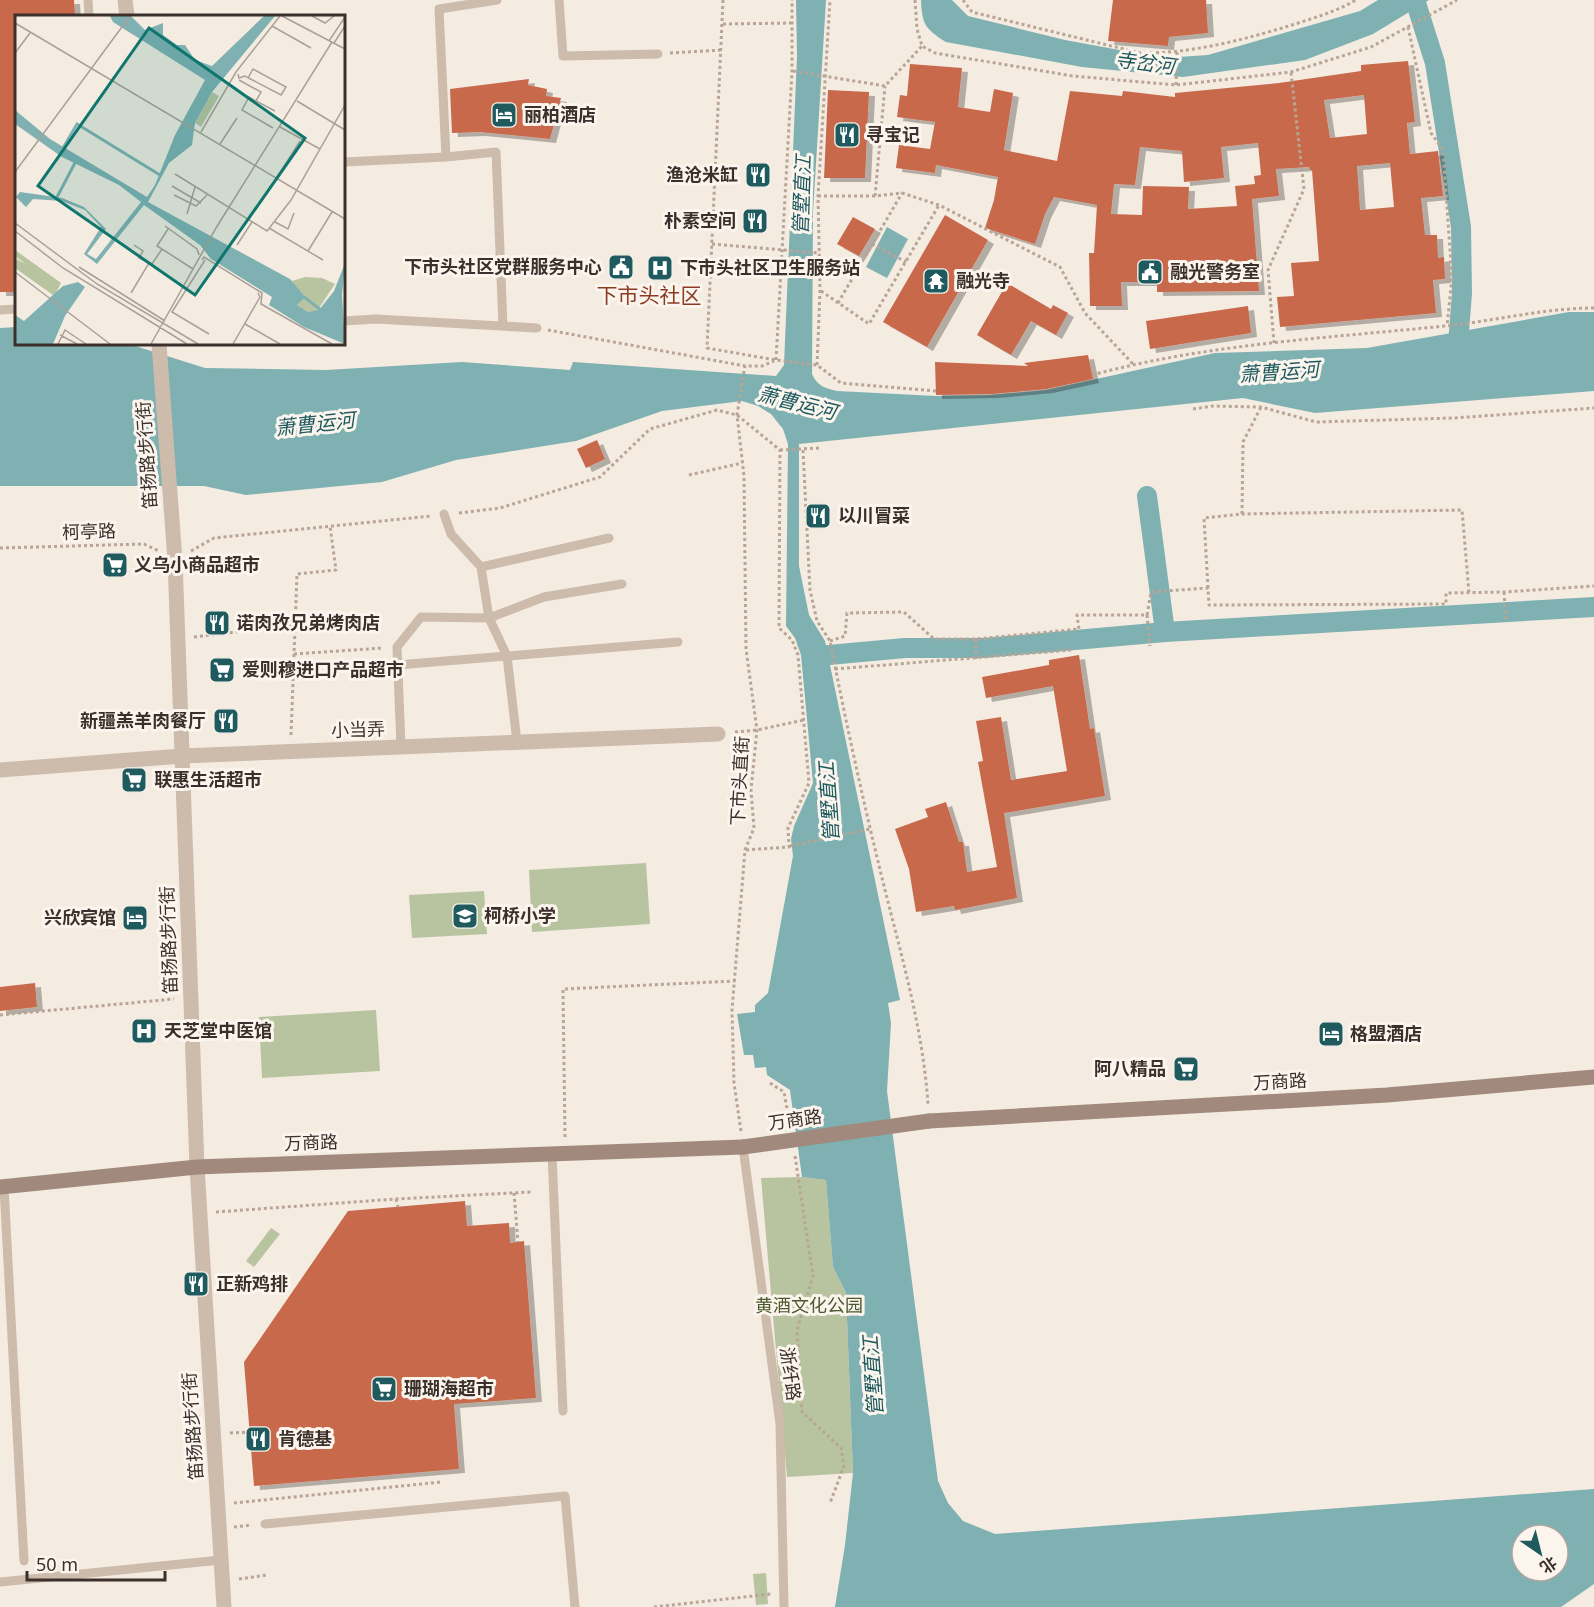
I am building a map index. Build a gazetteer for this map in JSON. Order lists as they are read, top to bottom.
{
  "streets": {
    "street": ["笛扬路步行街", "小当弄", "万商路"],
    "lane": ["浙纤路"],
    "path": ["柯亭路", "下市头直街"]
  },
  "crossings": [
    ["笛扬路步行街", "柯亭路"],
    ["笛扬路步行街", "小当弄"],
    ["笛扬路步行街", "万商路"],
    ["下市头直街", "万商路"],
    ["下市头直街", "浙纤路"],
    ["万商路", "浙纤路"]
  ],
  "districts": ["下市头社区"],
  "water": ["寺岔河", "管墅直江", "萧曹运河"],
  "parks": ["黄酒文化公园"],
  "places": {
    "hotel": ["丽柏酒店", "兴欣宾馆", "格盟酒店"],
    "restaurant": [
      "寻宝记",
      "渔沧米缸",
      "朴素空间",
      "以川冒菜",
      "诺肉孜兄弟烤肉店",
      "新疆羔羊肉餐厅",
      "正新鸡排",
      "肯德基"
    ],
    "public building": ["下市头社区党群服务中心", "融光警务室"],
    "hospital": ["下市头社区卫生服务站", "天芝堂中医馆"],
    "temple": ["融光寺"],
    "supermarket": [
      "义乌小商品超市",
      "爱则穆进口产品超市",
      "联惠生活超市",
      "阿八精品",
      "珊瑚海超市"
    ],
    "school or university": ["柯桥小学"]
  },
  "scale_bar": "50 m",
  "north": "bottom right"
}
